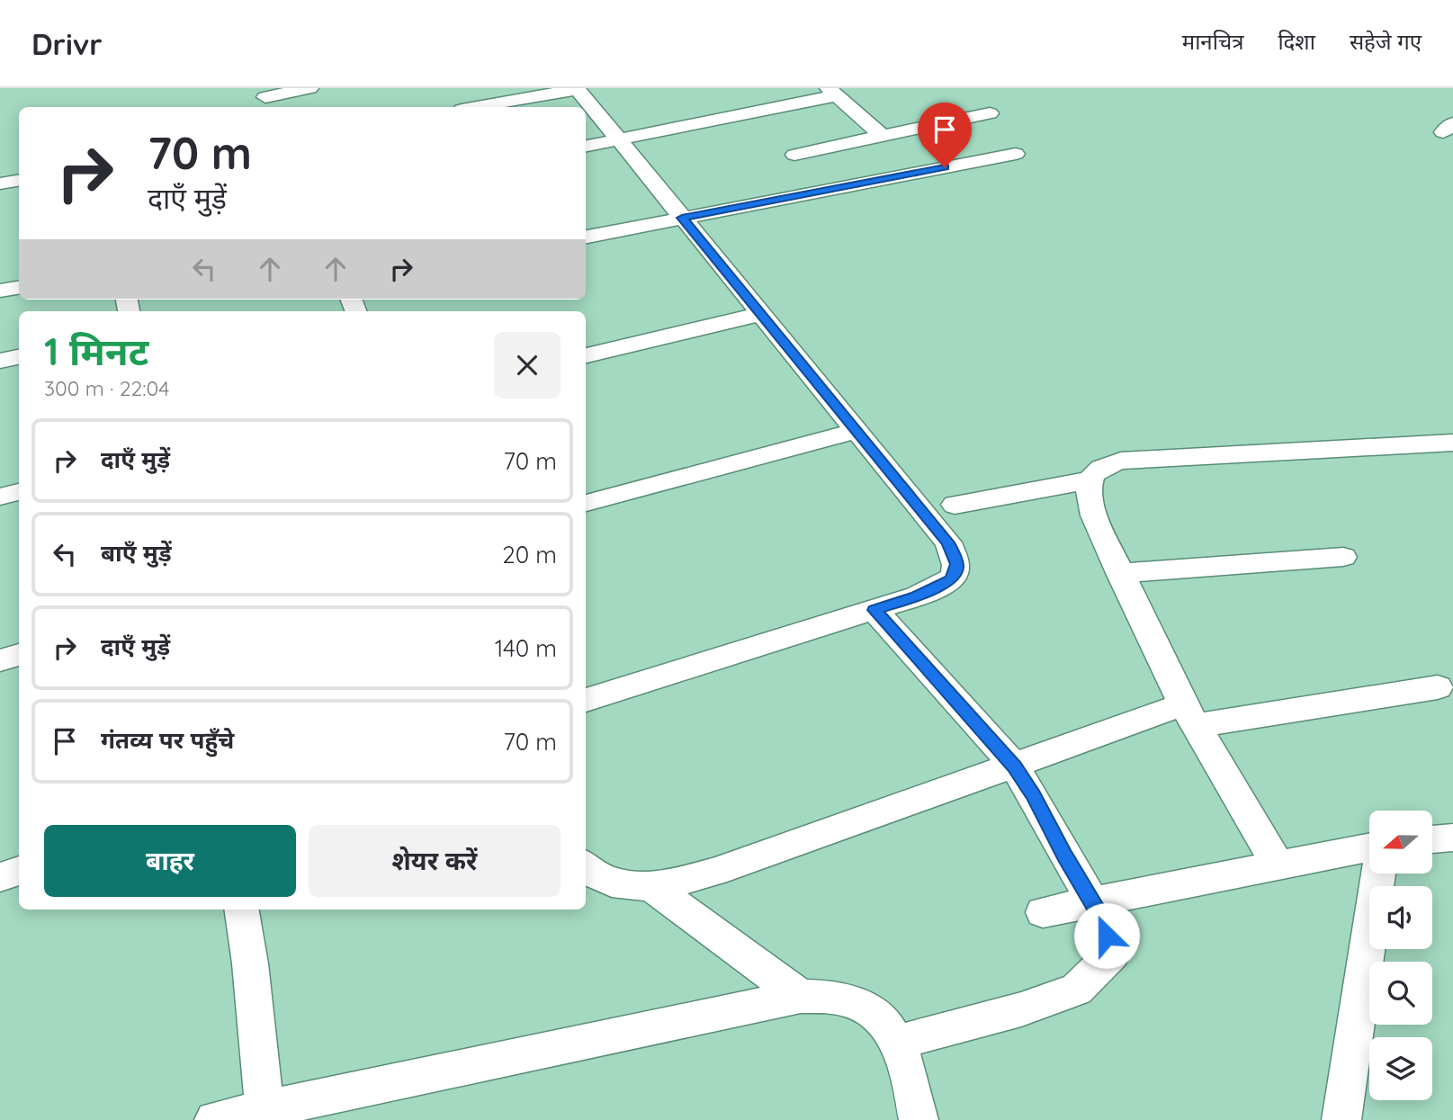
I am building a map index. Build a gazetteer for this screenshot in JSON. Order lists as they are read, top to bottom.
{
  "north": "left",
  "page": {
    "header": "Drivr",
    "nav": ["मानचित्र", "दिशा", "सहेजे गए"],
    "turn": ["70 m", "दाएँ मुड़ें"],
    "heading": ["1 मिनट", "300 m · 22:04"],
    "list": [
      {
        "name": "दाएँ मुड़ें",
        "value": "70 m"
      },
      {
        "name": "बाएँ मुड़ें",
        "value": "20 m"
      },
      {
        "name": "दाएँ मुड़ें",
        "value": "140 m"
      },
      {
        "name": "गंतव्य पर पहुँचे",
        "value": "70 m"
      }
    ],
    "buttons": ["बाहर", "शेयर करें"]
  }
}
